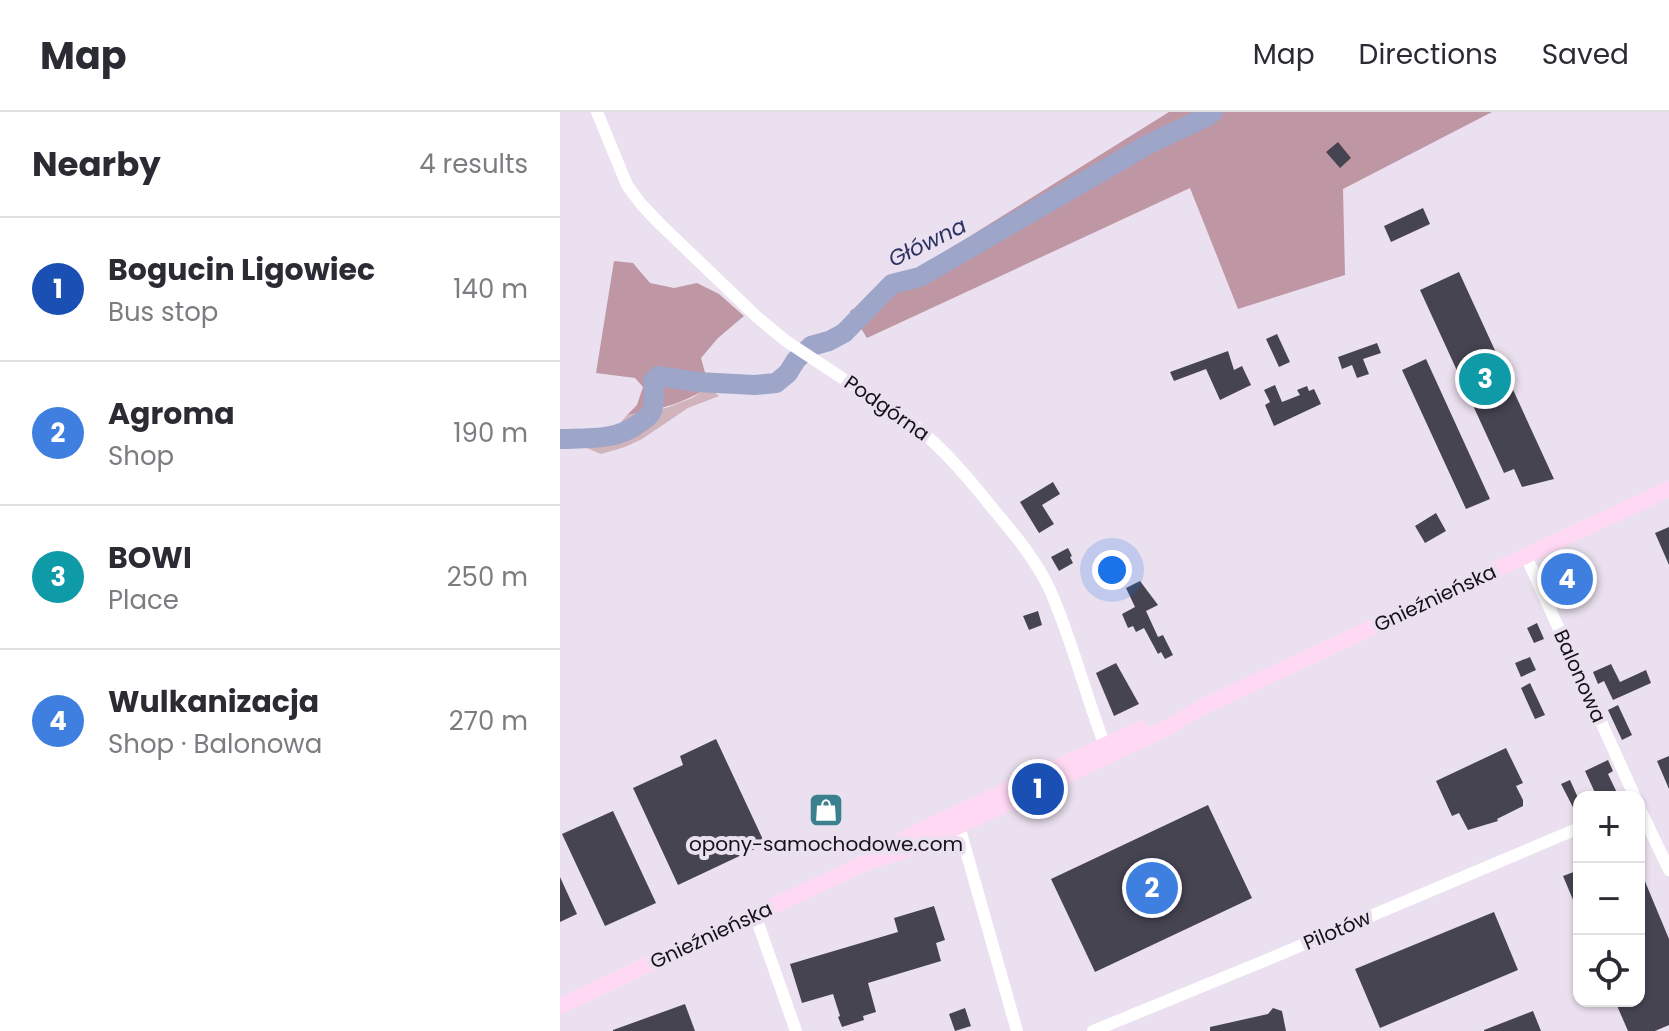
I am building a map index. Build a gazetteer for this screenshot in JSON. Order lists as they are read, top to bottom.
{
  "streets": {
    "main road": ["Gnieźnieńska"],
    "street": ["Podgórna", "Balonowa", "Pilotów"]
  },
  "crossings": [
    ["Podgórna", "Gnieźnieńska"],
    ["Gnieźnieńska", "Balonowa"]
  ],
  "water": ["Główna"],
  "places": {
    "shop": ["opony-samochodowe.com"]
  },
  "page": {
    "header": "Map",
    "nav": ["Map", "Directions", "Saved"],
    "heading": ["Nearby", "4 results"],
    "list": [
      {
        "mark": "1",
        "name": "Bogucin Ligowiec",
        "note": "Bus stop",
        "value": "140 m"
      },
      {
        "mark": "2",
        "name": "Agroma",
        "note": "Shop",
        "value": "190 m"
      },
      {
        "mark": "3",
        "name": "BOWI",
        "note": "Place",
        "value": "250 m"
      },
      {
        "mark": "4",
        "name": "Wulkanizacja",
        "note": "Shop · Balonowa",
        "value": "270 m"
      }
    ],
    "pins": [
      "3",
      "4",
      "1",
      "2"
    ],
    "map_buttons": ["+", "−"]
  }
}
